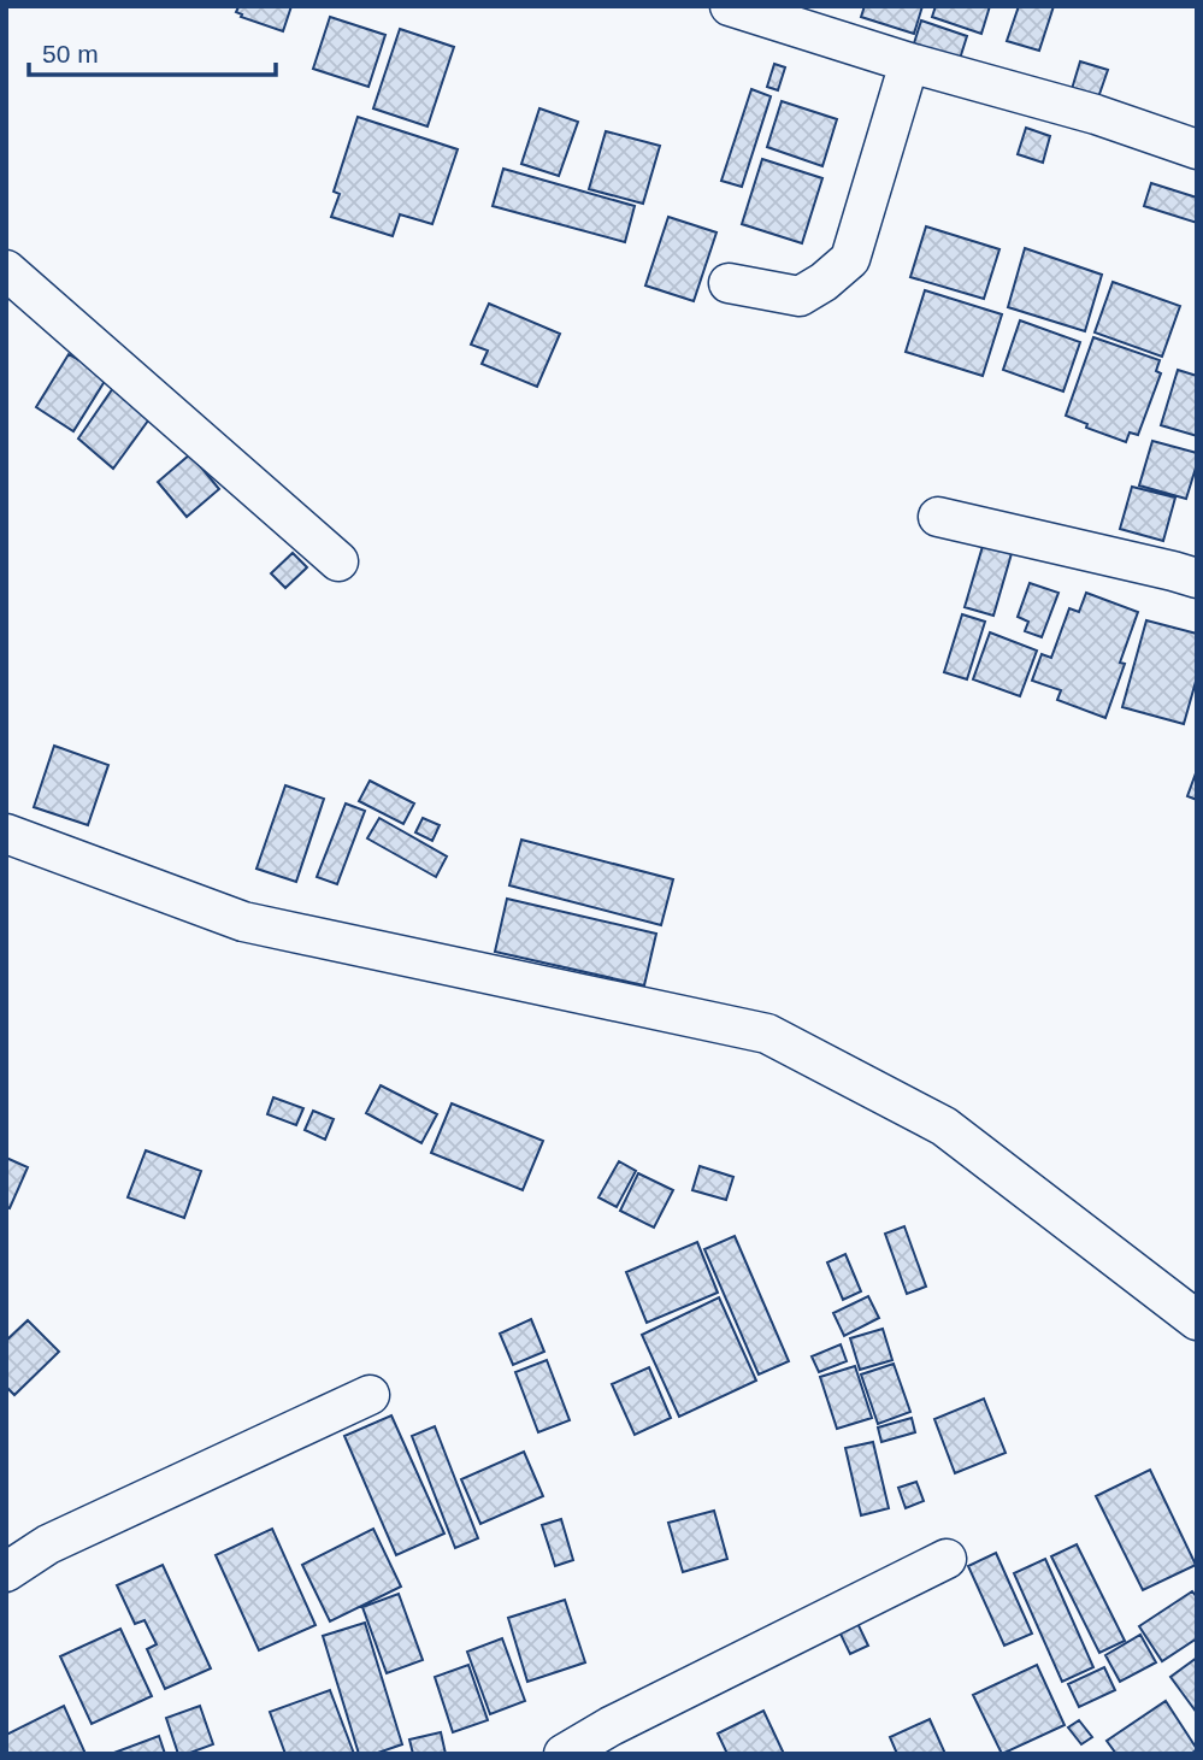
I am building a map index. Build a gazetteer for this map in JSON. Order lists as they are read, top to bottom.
{
  "scale_bar": "50 m"
}
